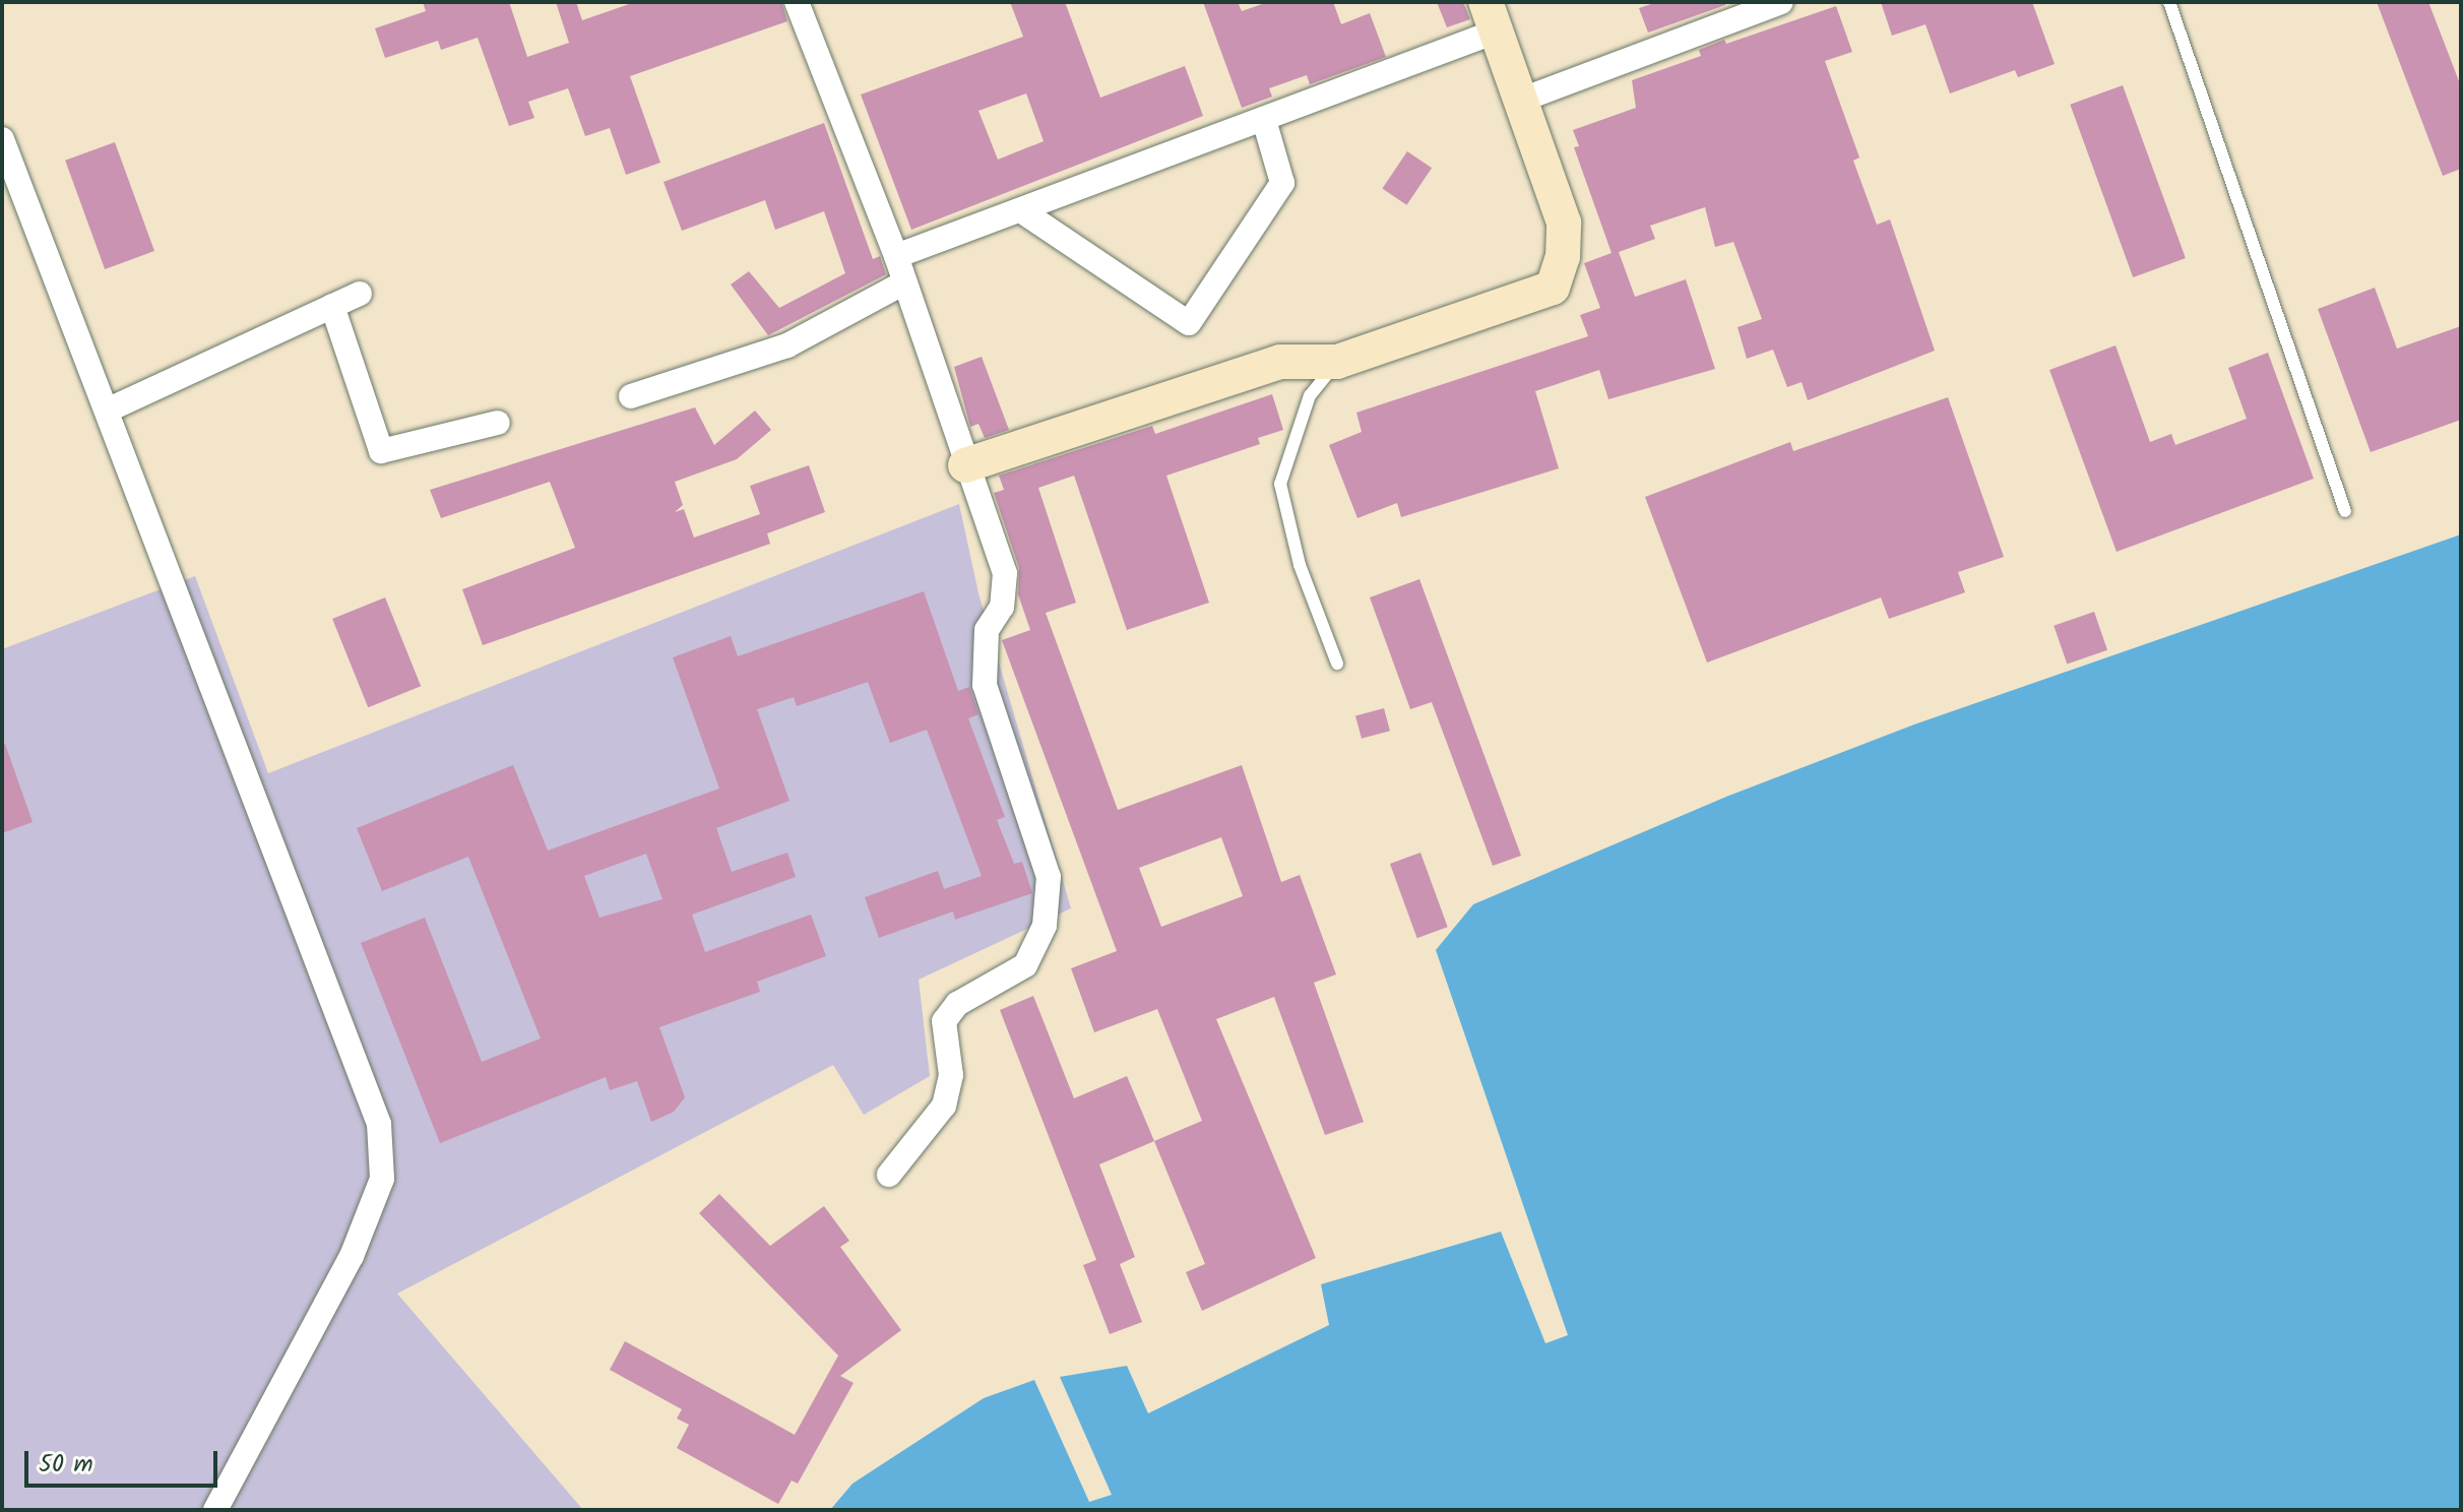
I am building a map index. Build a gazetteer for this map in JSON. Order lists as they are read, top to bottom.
{
  "scale_bar": "50 m"
}
